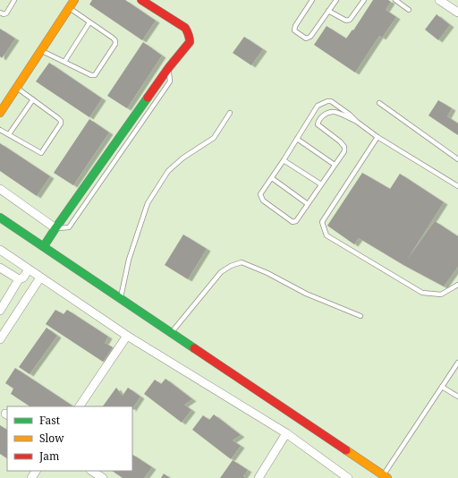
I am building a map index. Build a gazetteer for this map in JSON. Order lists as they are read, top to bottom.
{
  "legend": ["Fast", "Slow", "Jam"]
}
